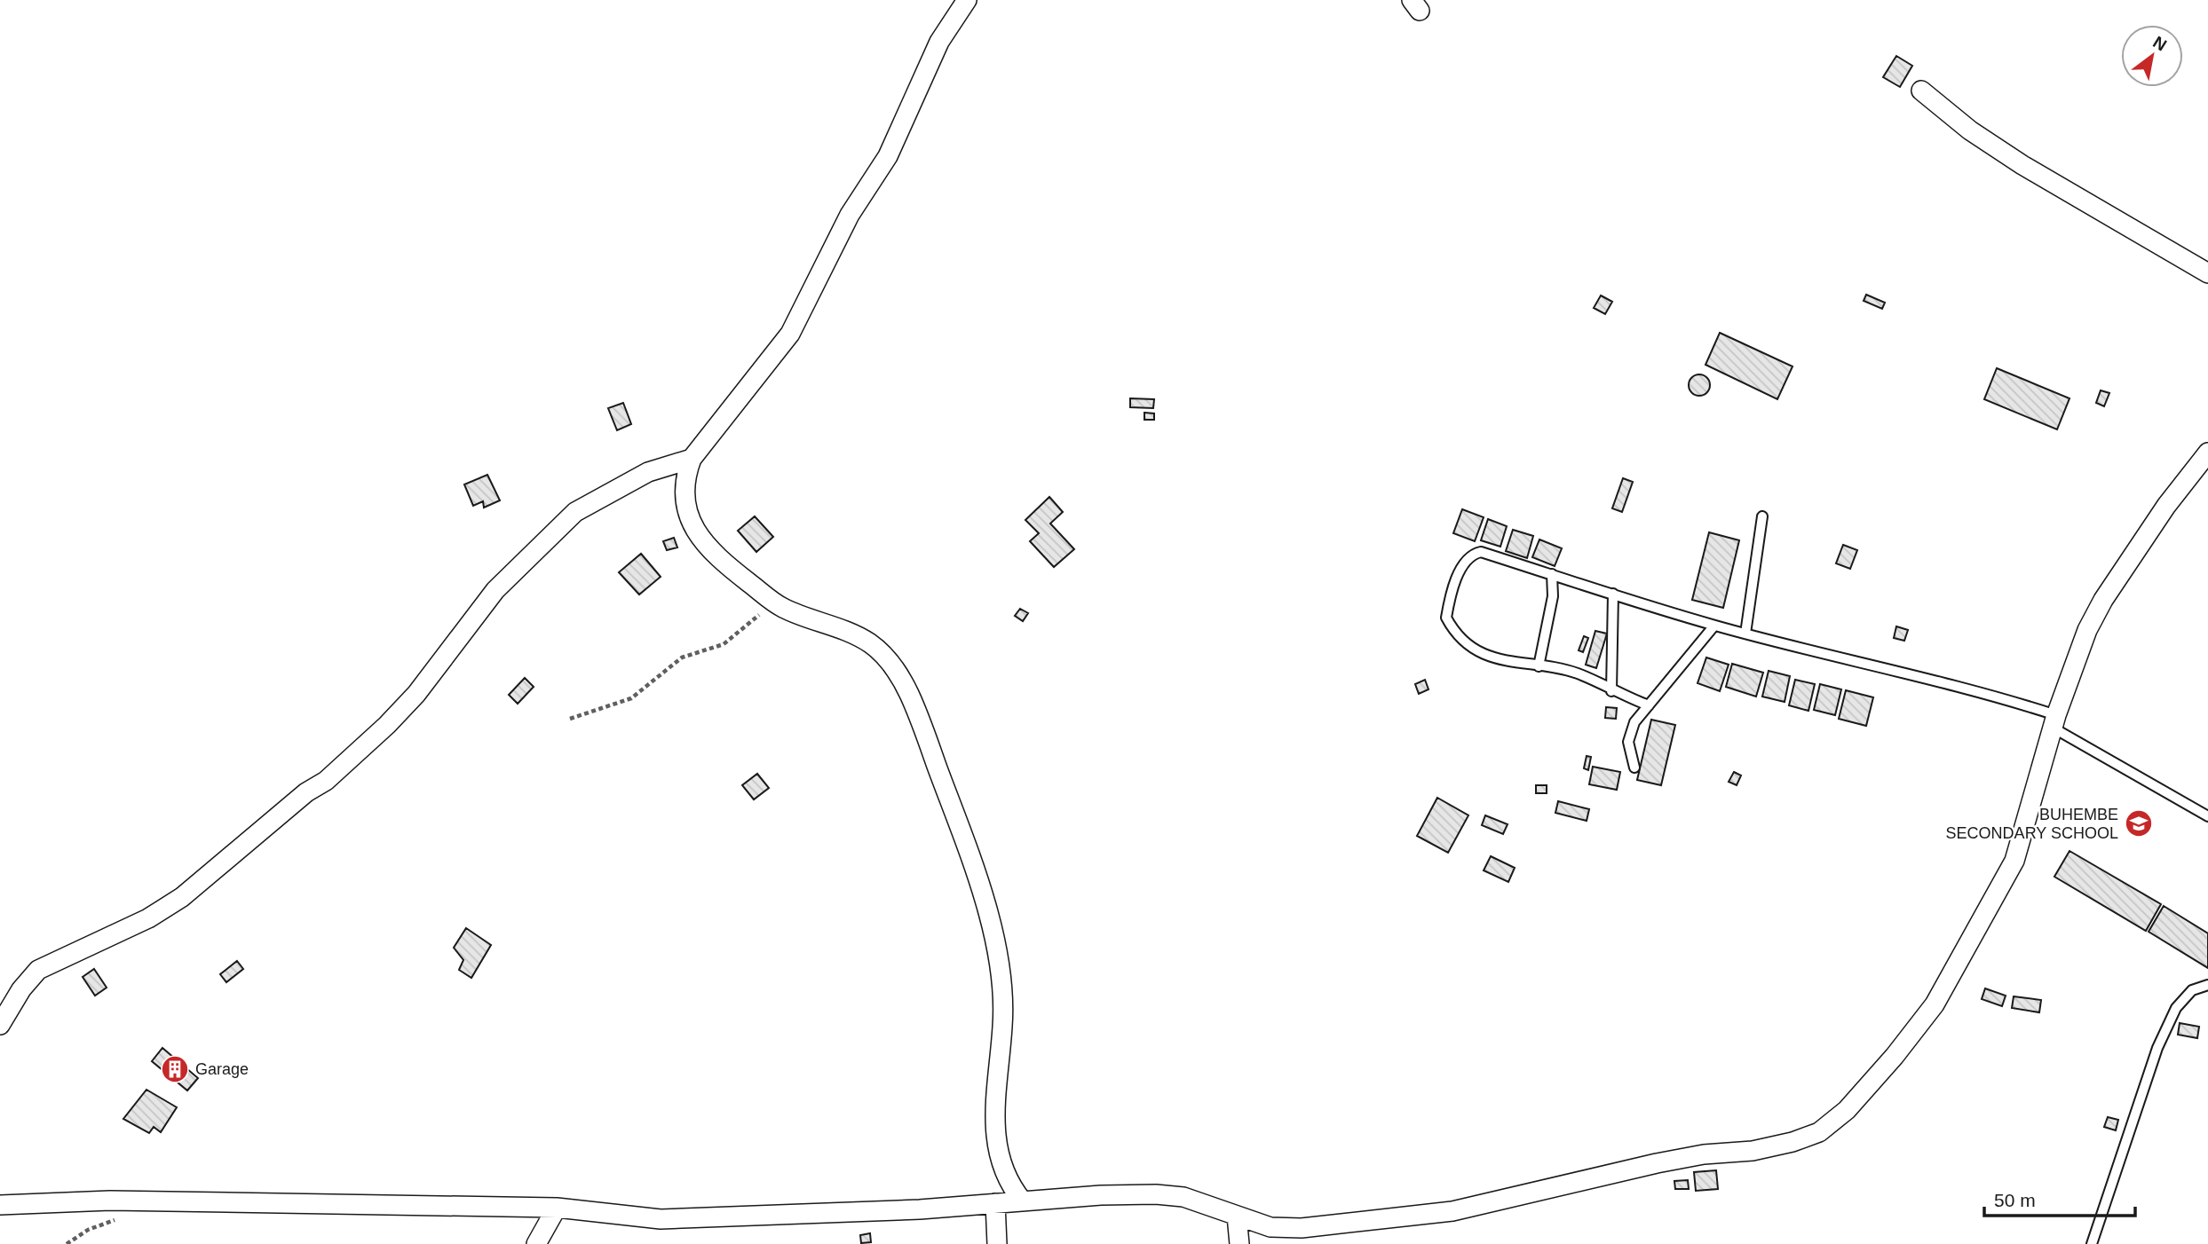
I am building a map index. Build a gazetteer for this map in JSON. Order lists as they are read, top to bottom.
{
  "places": {
    "school or university": ["BUHEMBE SECONDARY SCHOOL"],
    "building": ["Garage"]
  },
  "scale_bar": "50 m",
  "north": "top right"
}
